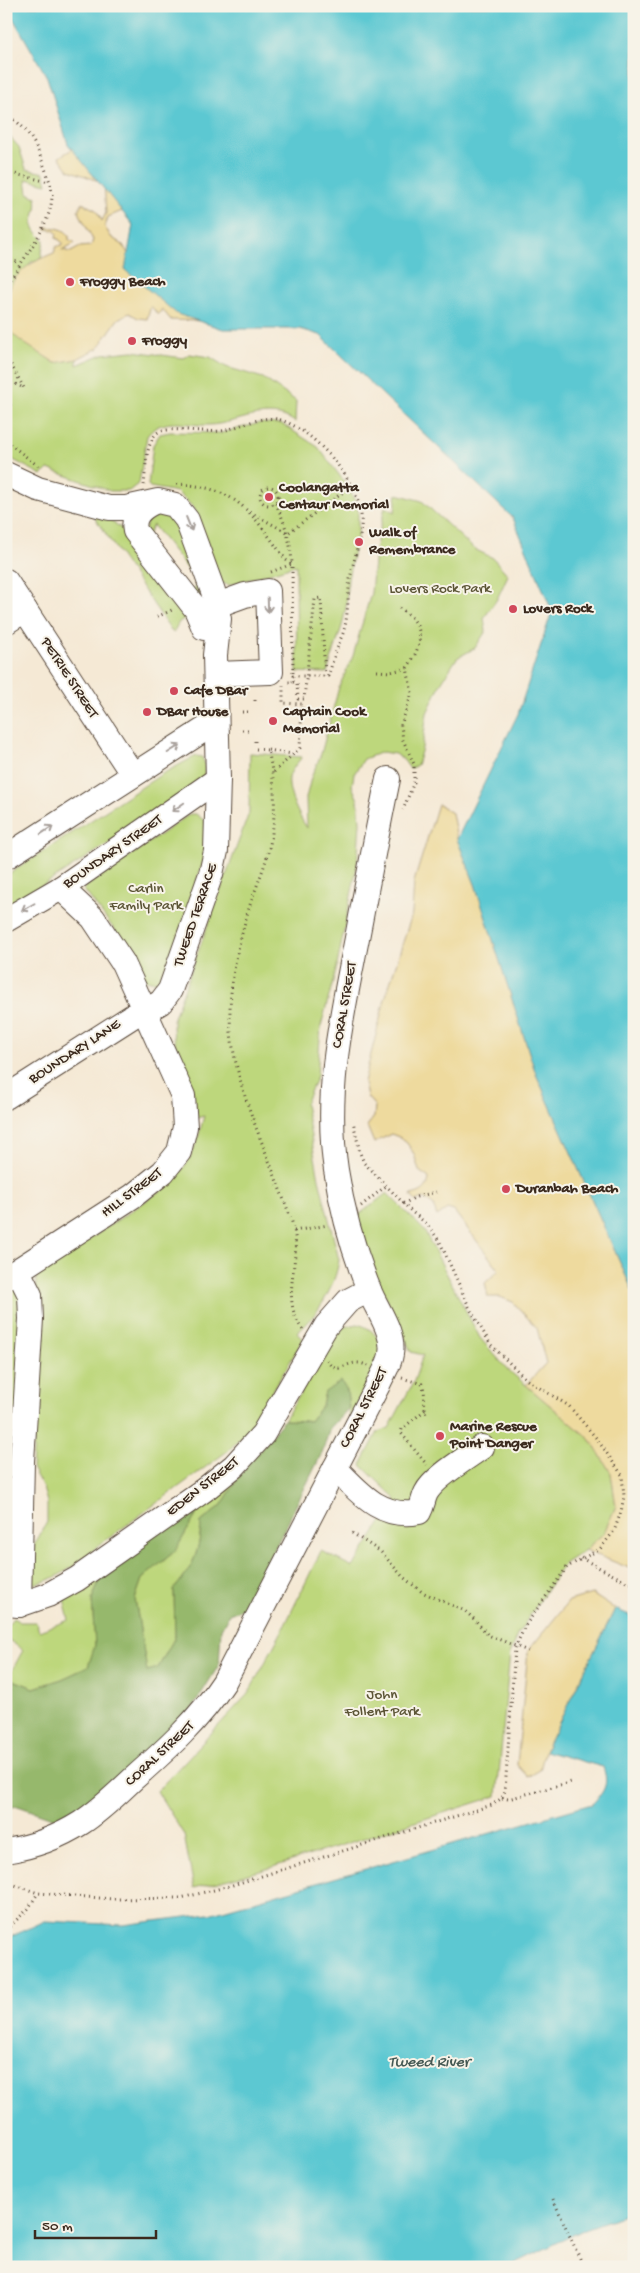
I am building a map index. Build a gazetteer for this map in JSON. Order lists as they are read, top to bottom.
{
  "streets": {
    "street": [
      "PETRIE STREET",
      "BOUNDARY STREET",
      "TWEED TERRACE",
      "CORAL STREET",
      "BOUNDARY LANE",
      "HILL STREET",
      "EDEN STREET"
    ]
  },
  "crossings": [
    ["BOUNDARY STREET", "TWEED TERRACE"],
    ["TWEED TERRACE", "BOUNDARY LANE"],
    ["TWEED TERRACE", "HILL STREET"],
    ["CORAL STREET", "EDEN STREET"],
    ["BOUNDARY LANE", "HILL STREET"]
  ],
  "water": ["Tweed River"],
  "parks": ["Lovers Rock Park", "Carlin Family Park", "John Follent Park"],
  "places": [
    "Froggy Beach",
    "Froggy",
    "Coolangatta Centaur Memorial",
    "Walk of Remembrance",
    "Lovers Rock",
    "Cafe DBar",
    "DBar House",
    "Captain Cook Memorial",
    "Duranbah Beach",
    "Marine Rescue Point Danger"
  ],
  "scale_bar": "50 m"
}
